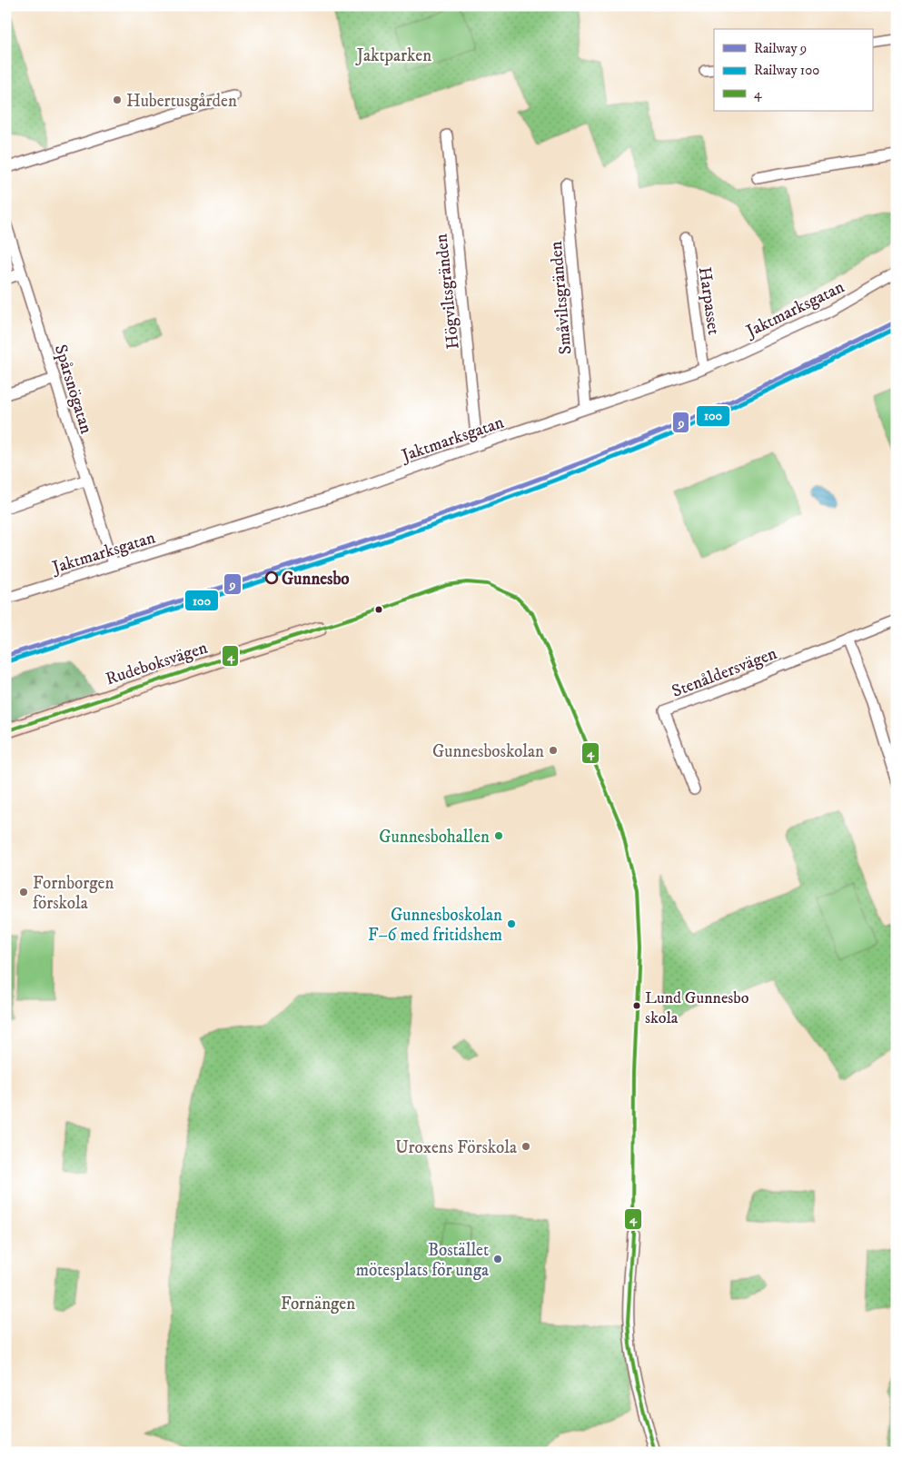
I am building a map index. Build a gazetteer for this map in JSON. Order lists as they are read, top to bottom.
{
  "streets": {
    "street": [
      "Högviltsgränden",
      "Småviltsgränden",
      "Harpasset",
      "Jaktmarksgatan",
      "Spårsnögatan",
      "Rudeboksvägen",
      "Stenåldersvägen"
    ]
  },
  "crossings": [
    ["Högviltsgränden", "Jaktmarksgatan"],
    ["Småviltsgränden", "Jaktmarksgatan"],
    ["Harpasset", "Jaktmarksgatan"],
    ["Jaktmarksgatan", "Spårsnögatan"]
  ],
  "parks": ["Jaktparken", "Fornängen"],
  "places": [
    "Hubertusgården",
    "Gunnesbo",
    "Gunnesboskolan",
    "Gunnesbohallen",
    "Fornborgen förskola",
    "Gunnesboskolan F–6 med fritidshem",
    "Lund Gunnesbo skola",
    "Uroxens Förskola",
    "Bostället mötesplats för unga"
  ],
  "lines": ["rail line 9", "rail line 100", "transit line 4"],
  "legend": ["Railway 9", "Railway 100", "4"]
}
